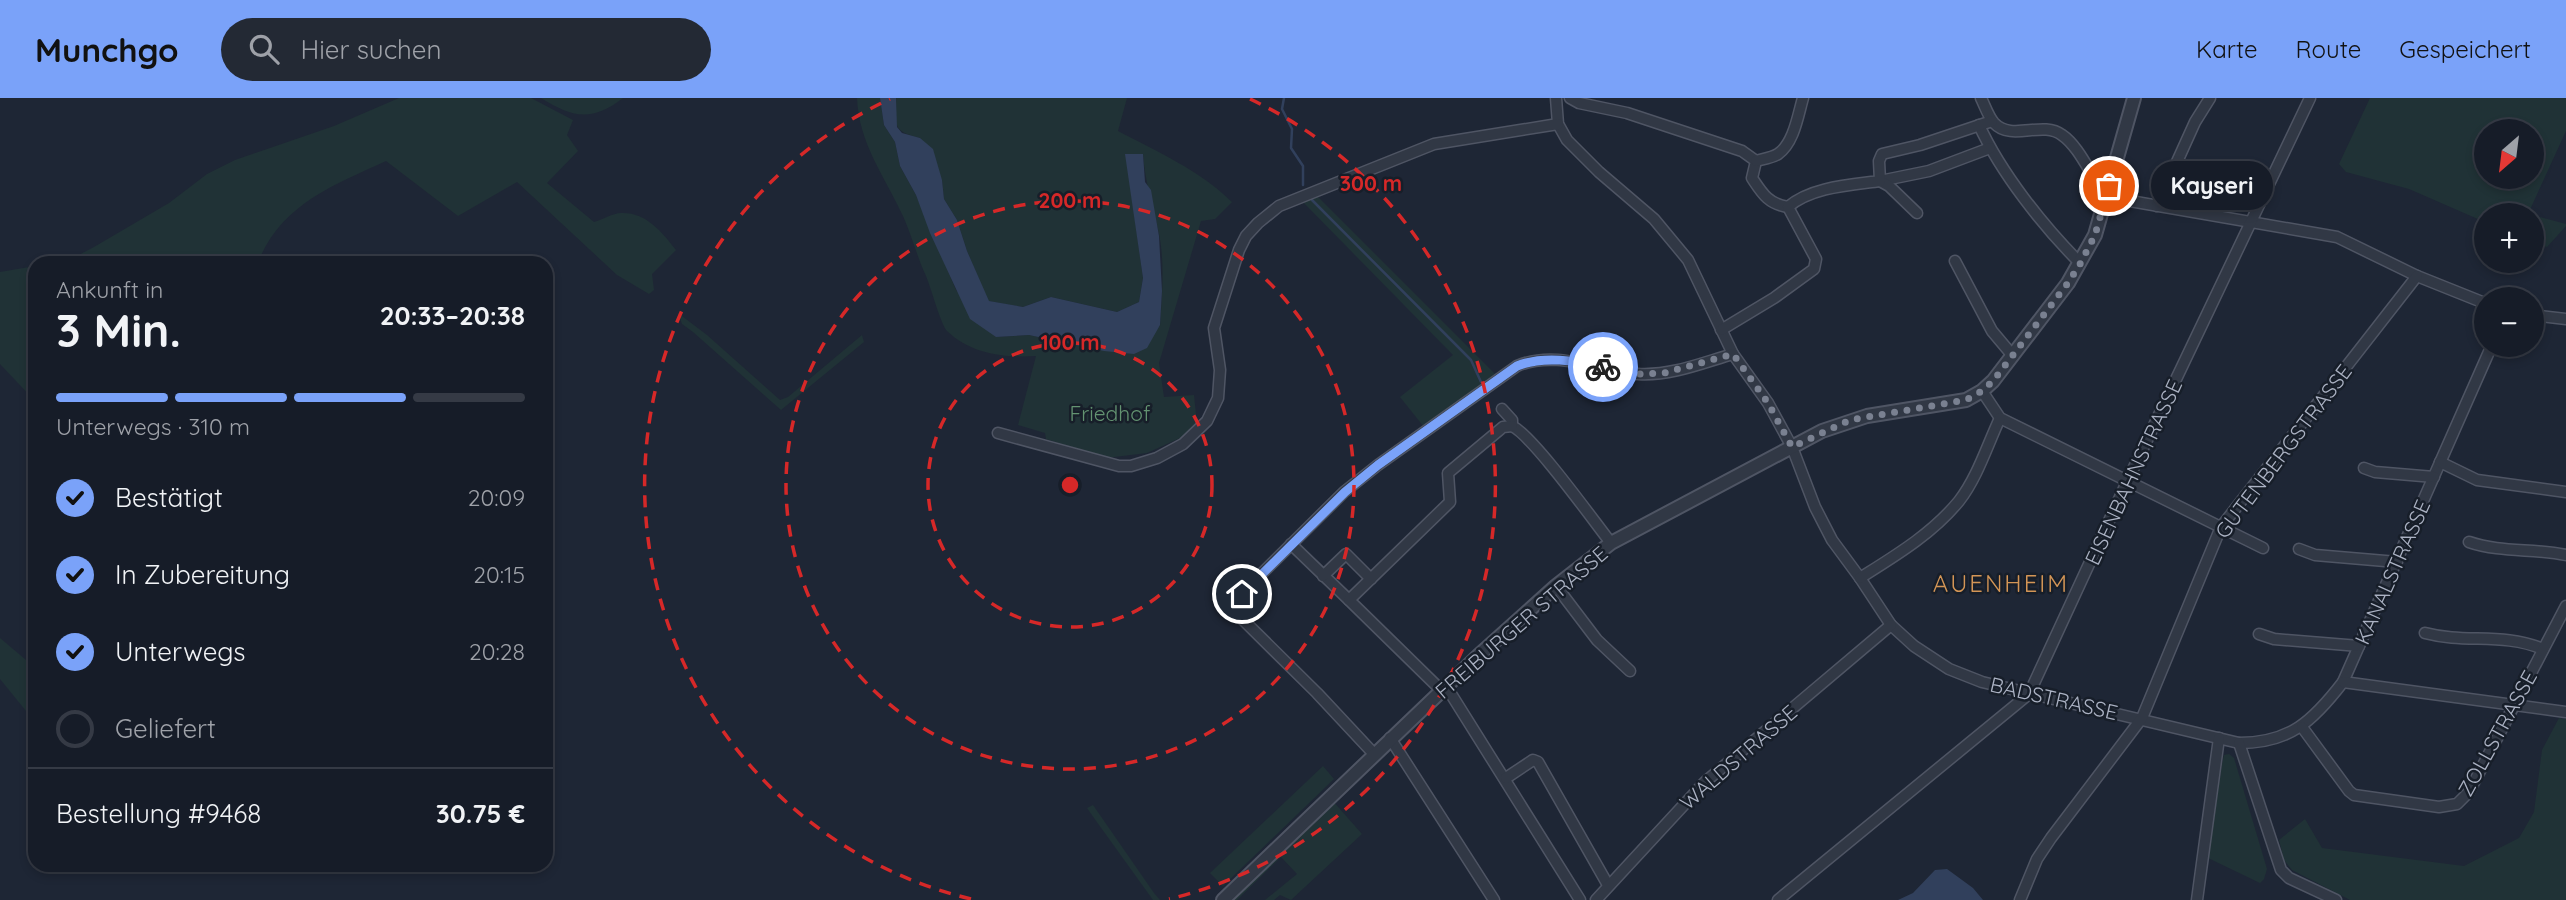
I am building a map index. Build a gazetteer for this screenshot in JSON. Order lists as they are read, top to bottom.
{
  "streets": {
    "street": [
      "GUTENBERGSTRASSE",
      "EISENBAHNSTRASSE",
      "KANALSTRASSE",
      "FREIBURGER STRASSE",
      "BADSTRASSE",
      "ZOLLSTRASSE",
      "WALDSTRASSE"
    ]
  },
  "crossings": [
    ["GUTENBERGSTRASSE", "BADSTRASSE"],
    ["EISENBAHNSTRASSE", "BADSTRASSE"],
    ["KANALSTRASSE", "BADSTRASSE"],
    ["KANALSTRASSE", "ZOLLSTRASSE"],
    ["FREIBURGER STRASSE", "BADSTRASSE"],
    ["BADSTRASSE", "WALDSTRASSE"]
  ],
  "districts": ["AUENHEIM"],
  "parks": ["Friedhof"],
  "places": ["Kayseri"],
  "north": "bottom left",
  "page": {
    "header": "Munchgo",
    "search": "Hier suchen",
    "nav": ["Karte", "Route", "Gespeichert"],
    "map_buttons": ["+", "−"],
    "bubble": "Kayseri",
    "heading": ["3 Min.", "Ankunft in", "20:33–20:38"],
    "panel": ["Bestellung #9468", "30.75 €"],
    "bar": "Unterwegs · 310 m",
    "list": [
      ["Bestätigt", "20:09"],
      ["In Zubereitung", "20:15"],
      ["Unterwegs", "20:28"],
      "Geliefert"
    ]
  },
  "rings": ["300 m", "200 m", "100 m"]
}
